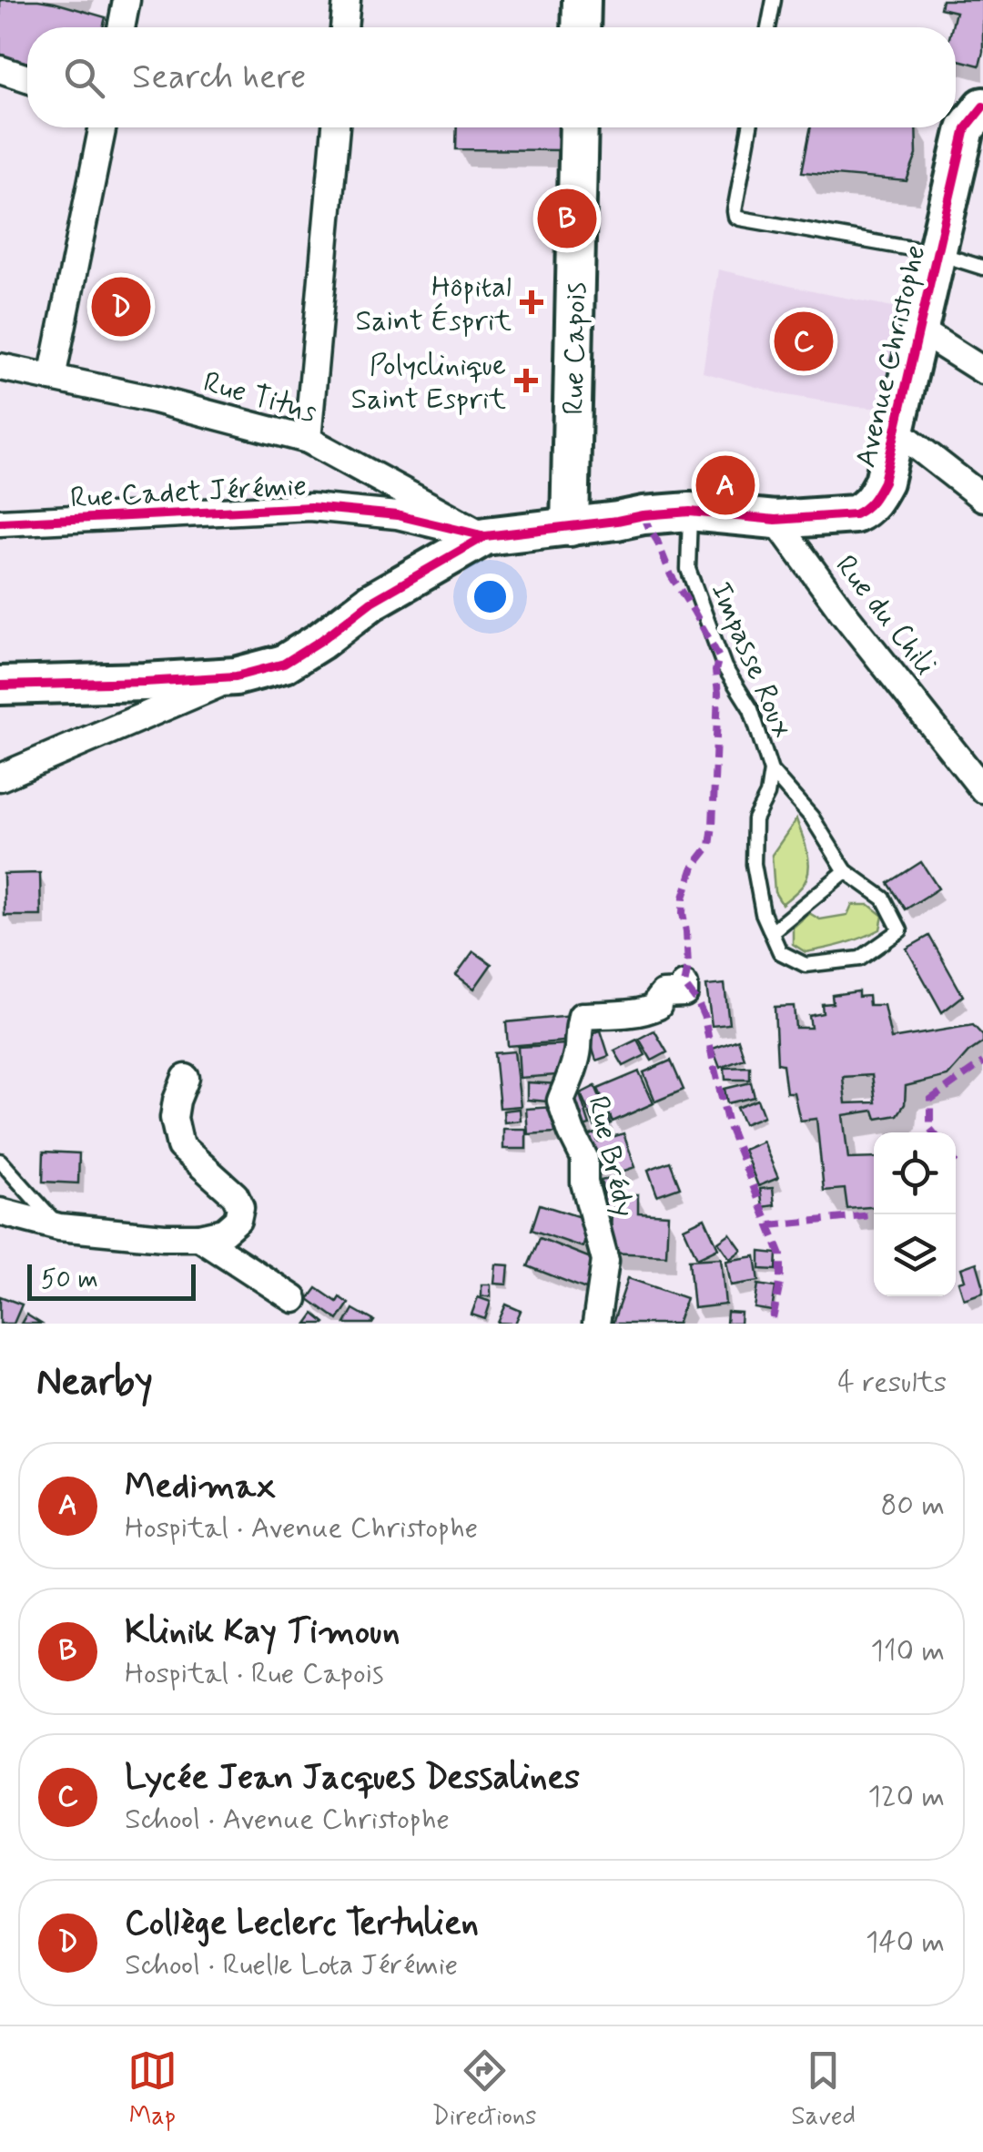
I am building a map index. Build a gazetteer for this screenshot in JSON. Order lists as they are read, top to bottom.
{
  "streets": {
    "street": [
      "Rue Capois",
      "Avenue Christophe",
      "Rue Titus",
      "Rue Cadet Jérémie",
      "Rue du Chili",
      "Rue Brédy"
    ],
    "lane": ["Impasse Roux"]
  },
  "crossings": [
    ["Rue Capois", "Avenue Christophe"],
    ["Avenue Christophe", "Rue Titus"],
    ["Avenue Christophe", "Rue Cadet Jérémie"],
    ["Avenue Christophe", "Rue du Chili"],
    ["Avenue Christophe", "Impasse Roux"],
    ["Rue Titus", "Rue Cadet Jérémie"]
  ],
  "places": {
    "health": ["Hôpital Saint Ésprit", "Polyclinique Saint Esprit"]
  },
  "scale_bar": "50 m",
  "page": {
    "search": "Search here",
    "pins": [
      "B",
      "D",
      "C",
      "A"
    ],
    "scale": "50 m",
    "heading": ["Nearby", "4 results"],
    "list": [
      {
        "mark": "A",
        "name": "Medimax",
        "note": "Hospital · Avenue Christophe",
        "value": "80 m"
      },
      {
        "mark": "B",
        "name": "Klinik Kay Timoun",
        "note": "Hospital · Rue Capois",
        "value": "110 m"
      },
      {
        "mark": "C",
        "name": "Lycée Jean Jacques Dessalines",
        "note": "School · Avenue Christophe",
        "value": "120 m"
      },
      {
        "mark": "D",
        "name": "Collège Leclerc Tertulien",
        "note": "School · Ruelle Lota Jérémie",
        "value": "140 m"
      }
    ],
    "nav": ["Map", "Directions", "Saved"]
  }
}
